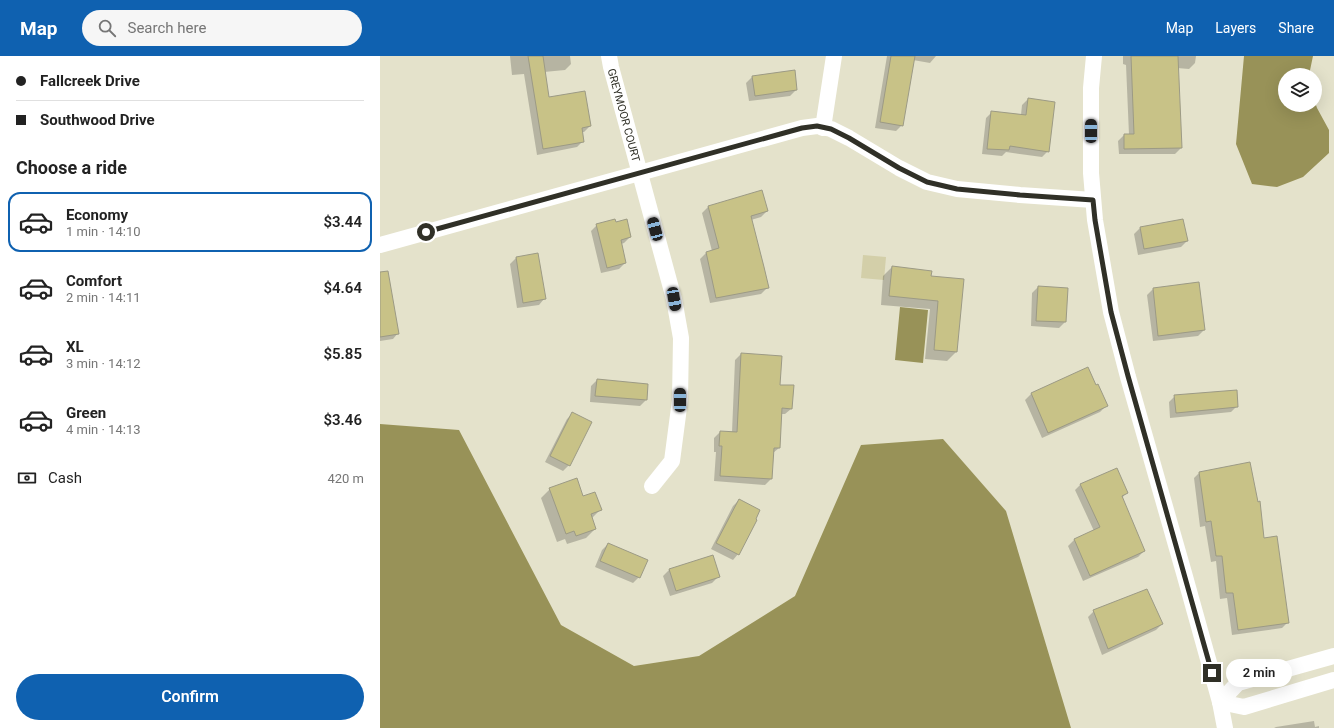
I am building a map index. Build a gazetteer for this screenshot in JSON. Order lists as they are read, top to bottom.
{
  "streets": {
    "street": ["GREYMOOR COURT"]
  },
  "page": {
    "header": "Map",
    "search": "Search here",
    "nav": ["Map", "Layers", "Share"],
    "banner": ["Fallcreek Drive", "Southwood Drive"],
    "heading": "Choose a ride",
    "list": [
      {
        "name": "Economy",
        "note": "1 min · 14:10",
        "value": "$3.44"
      },
      {
        "name": "Comfort",
        "note": "2 min · 14:11",
        "value": "$4.64"
      },
      {
        "name": "XL",
        "note": "3 min · 14:12",
        "value": "$5.85"
      },
      {
        "name": "Green",
        "note": "4 min · 14:13",
        "value": "$3.46"
      }
    ],
    "pay": ["Cash", "420 m"],
    "bubble": "2 min",
    "buttons": "Confirm"
  }
}
